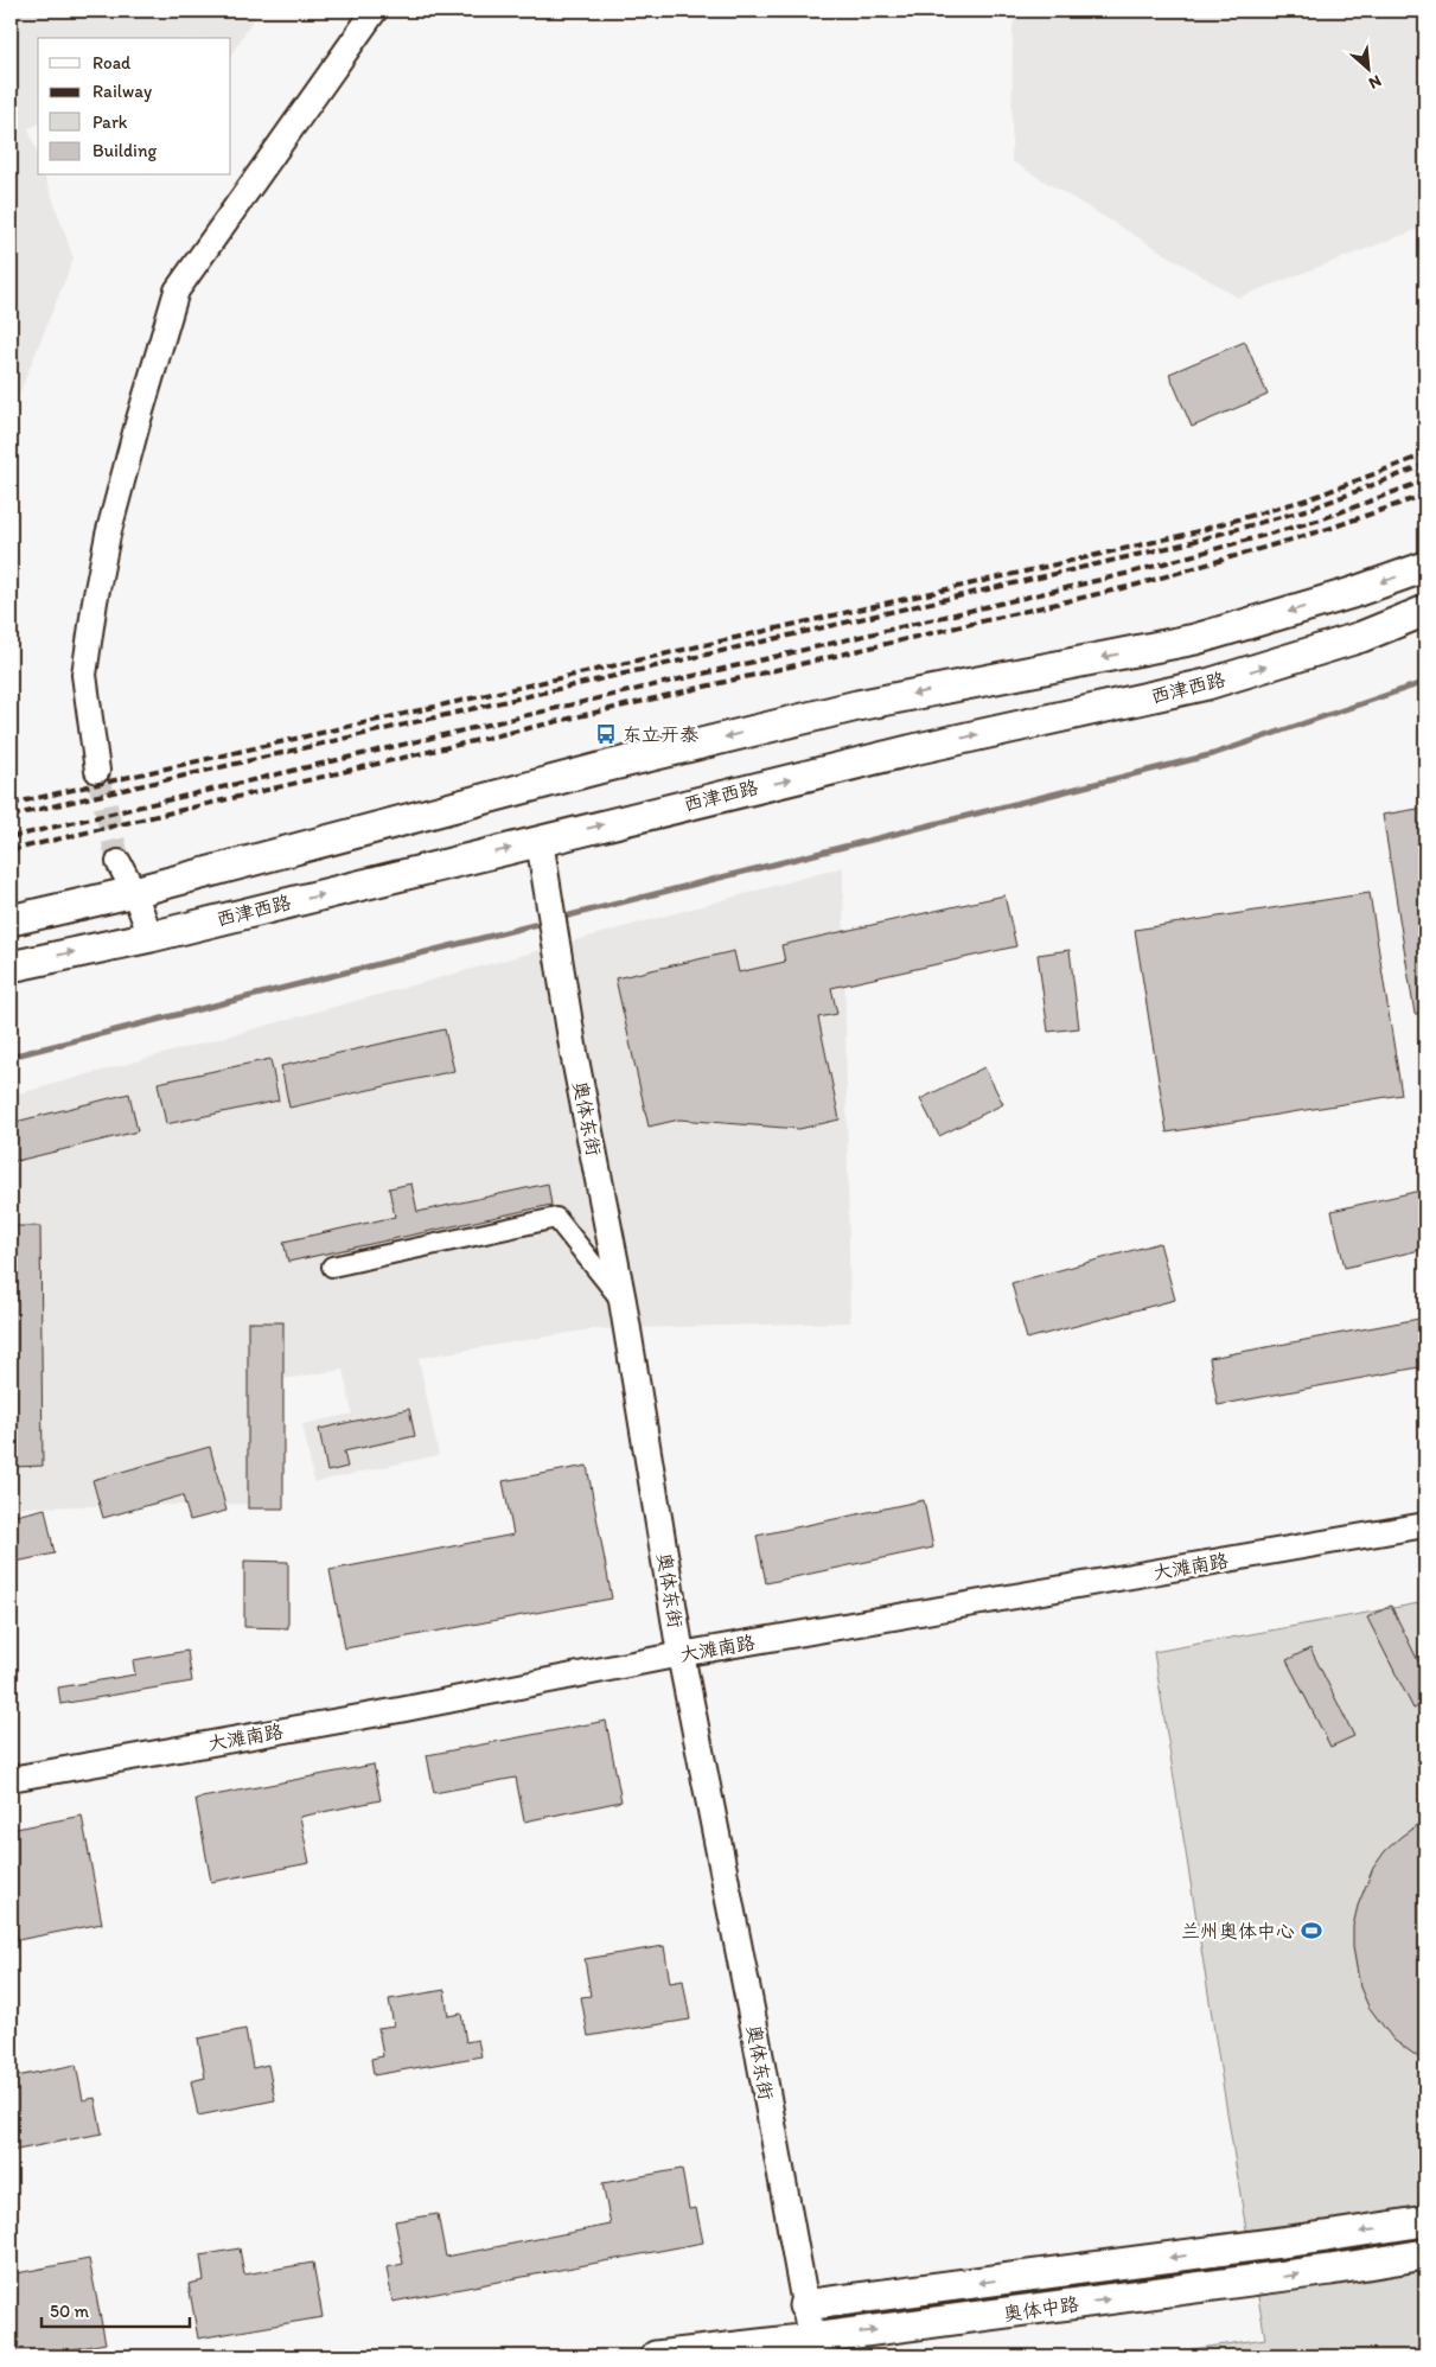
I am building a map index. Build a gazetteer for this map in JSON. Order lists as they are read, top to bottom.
{
  "streets": {
    "main road": ["西津西路", "奥体东街", "奥体中路"],
    "street": ["大滩南路"]
  },
  "crossings": [
    ["西津西路", "奥体东街"],
    ["奥体东街", "大滩南路"],
    ["奥体东街", "奥体中路"]
  ],
  "places": {
    "bus stop": ["东立开泰"],
    "sports": ["兰州奥体中心"]
  },
  "legend": [
    "Road",
    "Railway",
    "Park",
    "Building"
  ],
  "scale_bar": "50 m",
  "north": "bottom right"
}
